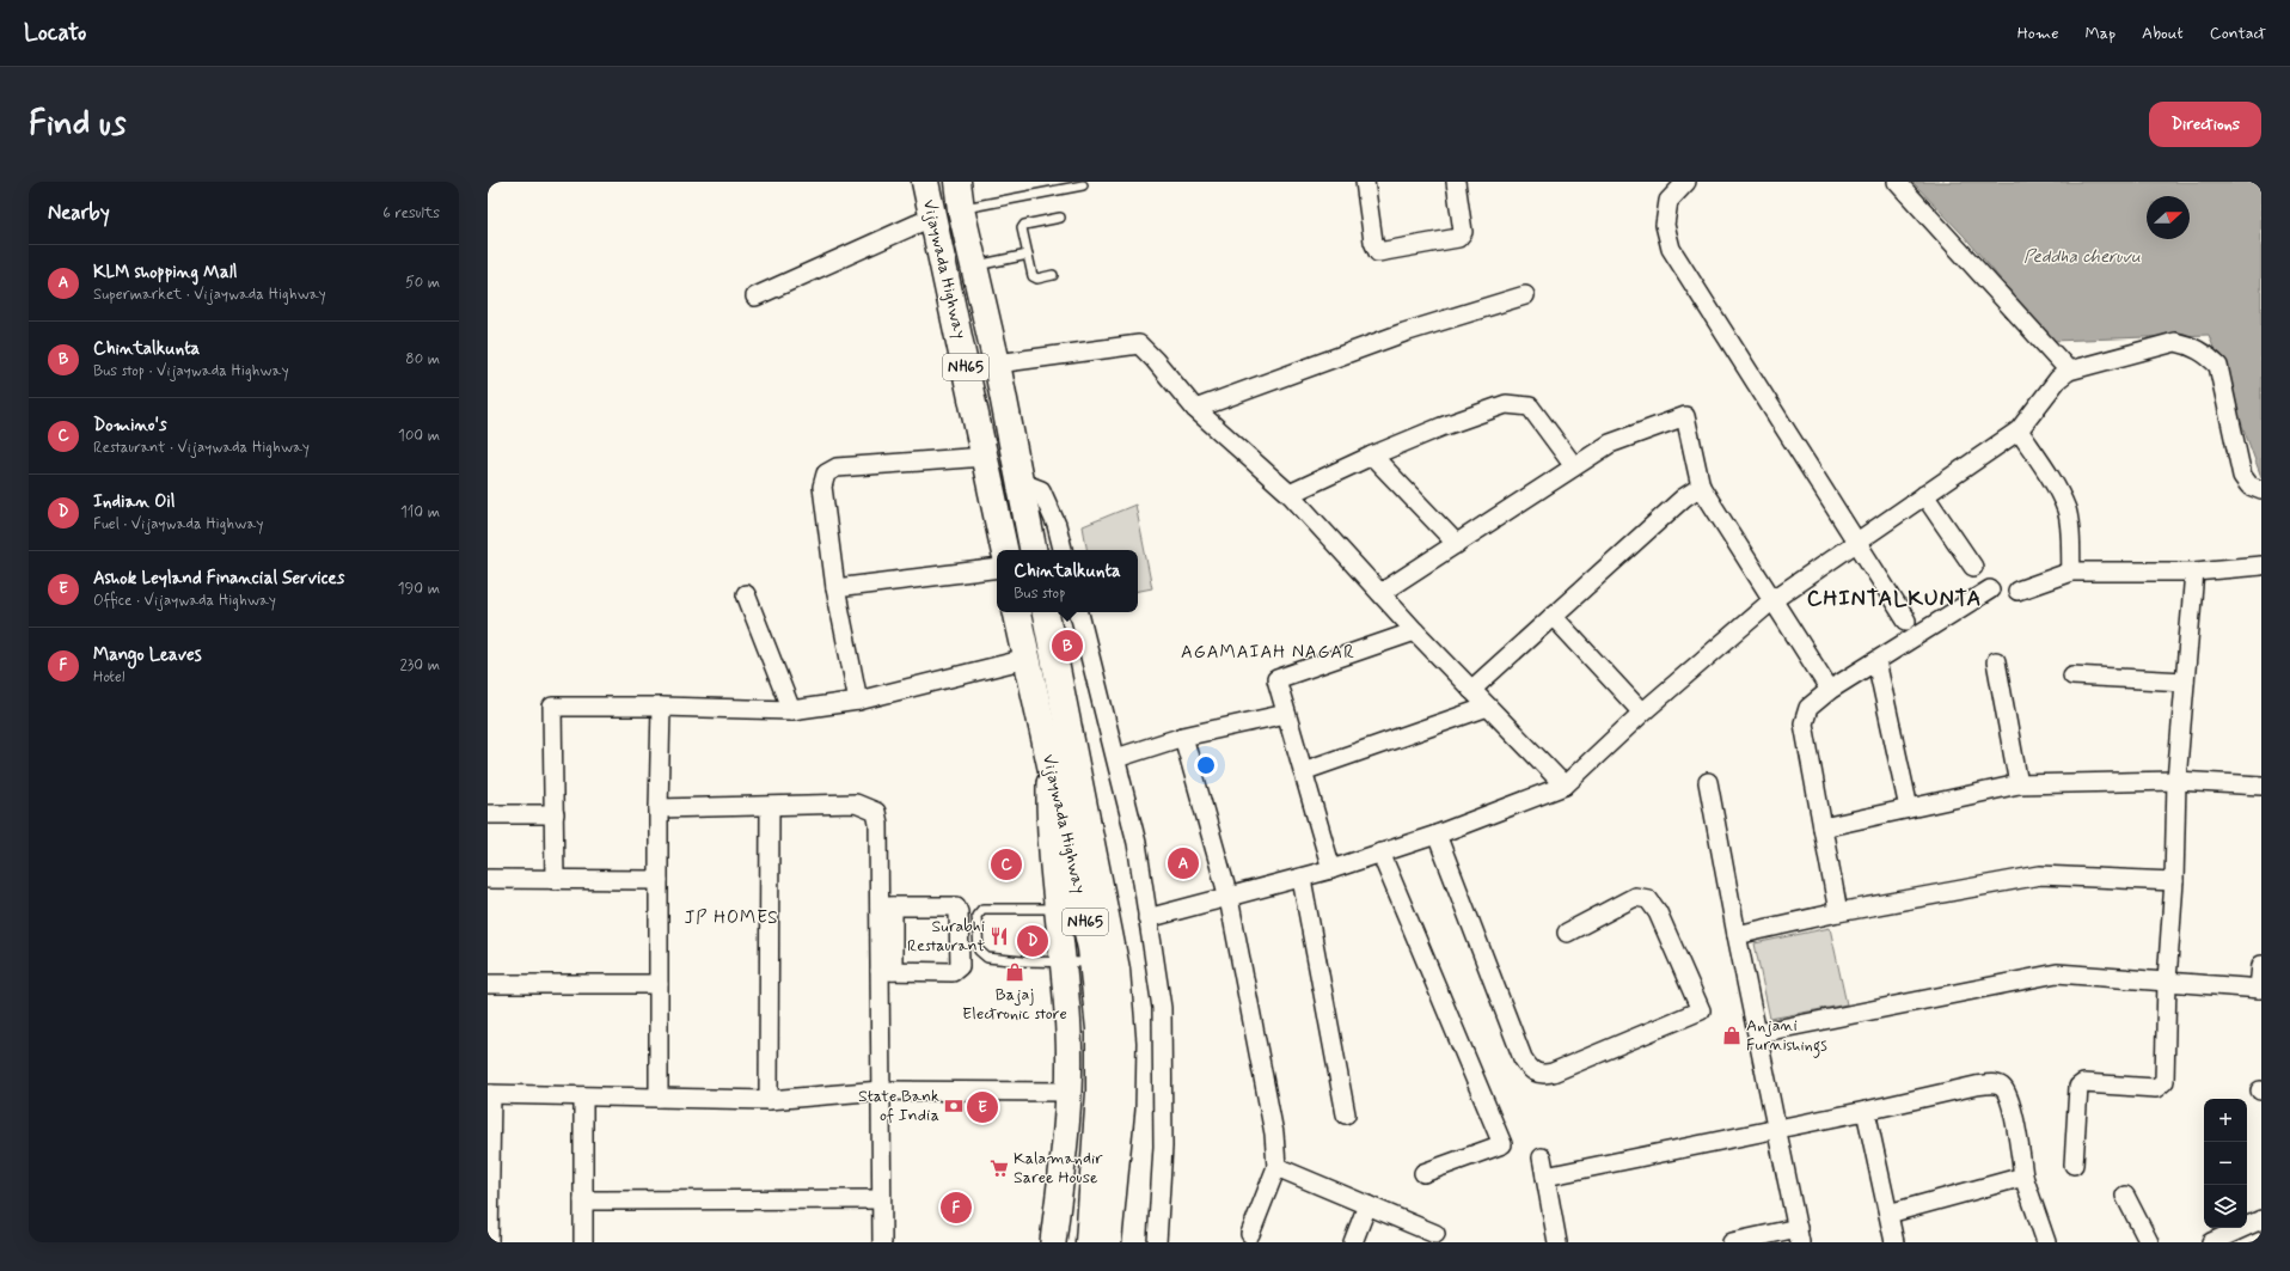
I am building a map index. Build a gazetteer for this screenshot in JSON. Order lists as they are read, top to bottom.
{
  "streets": {
    "highway": ["Vijaywada Highway", "NH65"]
  },
  "districts": ["CHINTALKUNTA", "AGAMAIAH NAGAR", "JP HOMES"],
  "water": ["Peddha cheruvu"],
  "places": {
    "restaurant": ["Surabhi Restaurant"],
    "shop": ["Bajaj Electronic store", "Anjani Furnishings"],
    "bank": ["State Bank of India"],
    "supermarket": ["Kalamandir Saree House"]
  },
  "north": "right",
  "page": {
    "header": "Locato",
    "nav": [
      "Home",
      "Map",
      "About",
      "Contact"
    ],
    "buttons": "Directions",
    "title": "Find us",
    "heading": ["Nearby", "6 results"],
    "list": [
      {
        "mark": "A",
        "name": "KLM shopping Mall",
        "note": "Supermarket · Vijaywada Highway",
        "value": "50 m"
      },
      {
        "mark": "B",
        "name": "Chintalkunta",
        "note": "Bus stop · Vijaywada Highway",
        "value": "80 m"
      },
      {
        "mark": "C",
        "name": "Domino's",
        "note": "Restaurant · Vijaywada Highway",
        "value": "100 m"
      },
      {
        "mark": "D",
        "name": "Indian Oil",
        "note": "Fuel · Vijaywada Highway",
        "value": "110 m"
      },
      {
        "mark": "E",
        "name": "Ashok Leyland Financial Services",
        "note": "Office · Vijaywada Highway",
        "value": "190 m"
      },
      {
        "mark": "F",
        "name": "Mango Leaves",
        "note": "Hotel",
        "value": "230 m"
      }
    ],
    "popup": ["Chintalkunta", "Bus stop"],
    "pins": [
      "B",
      "A",
      "C",
      "D",
      "E",
      "F"
    ],
    "map_buttons": ["+", "−"]
  }
}
